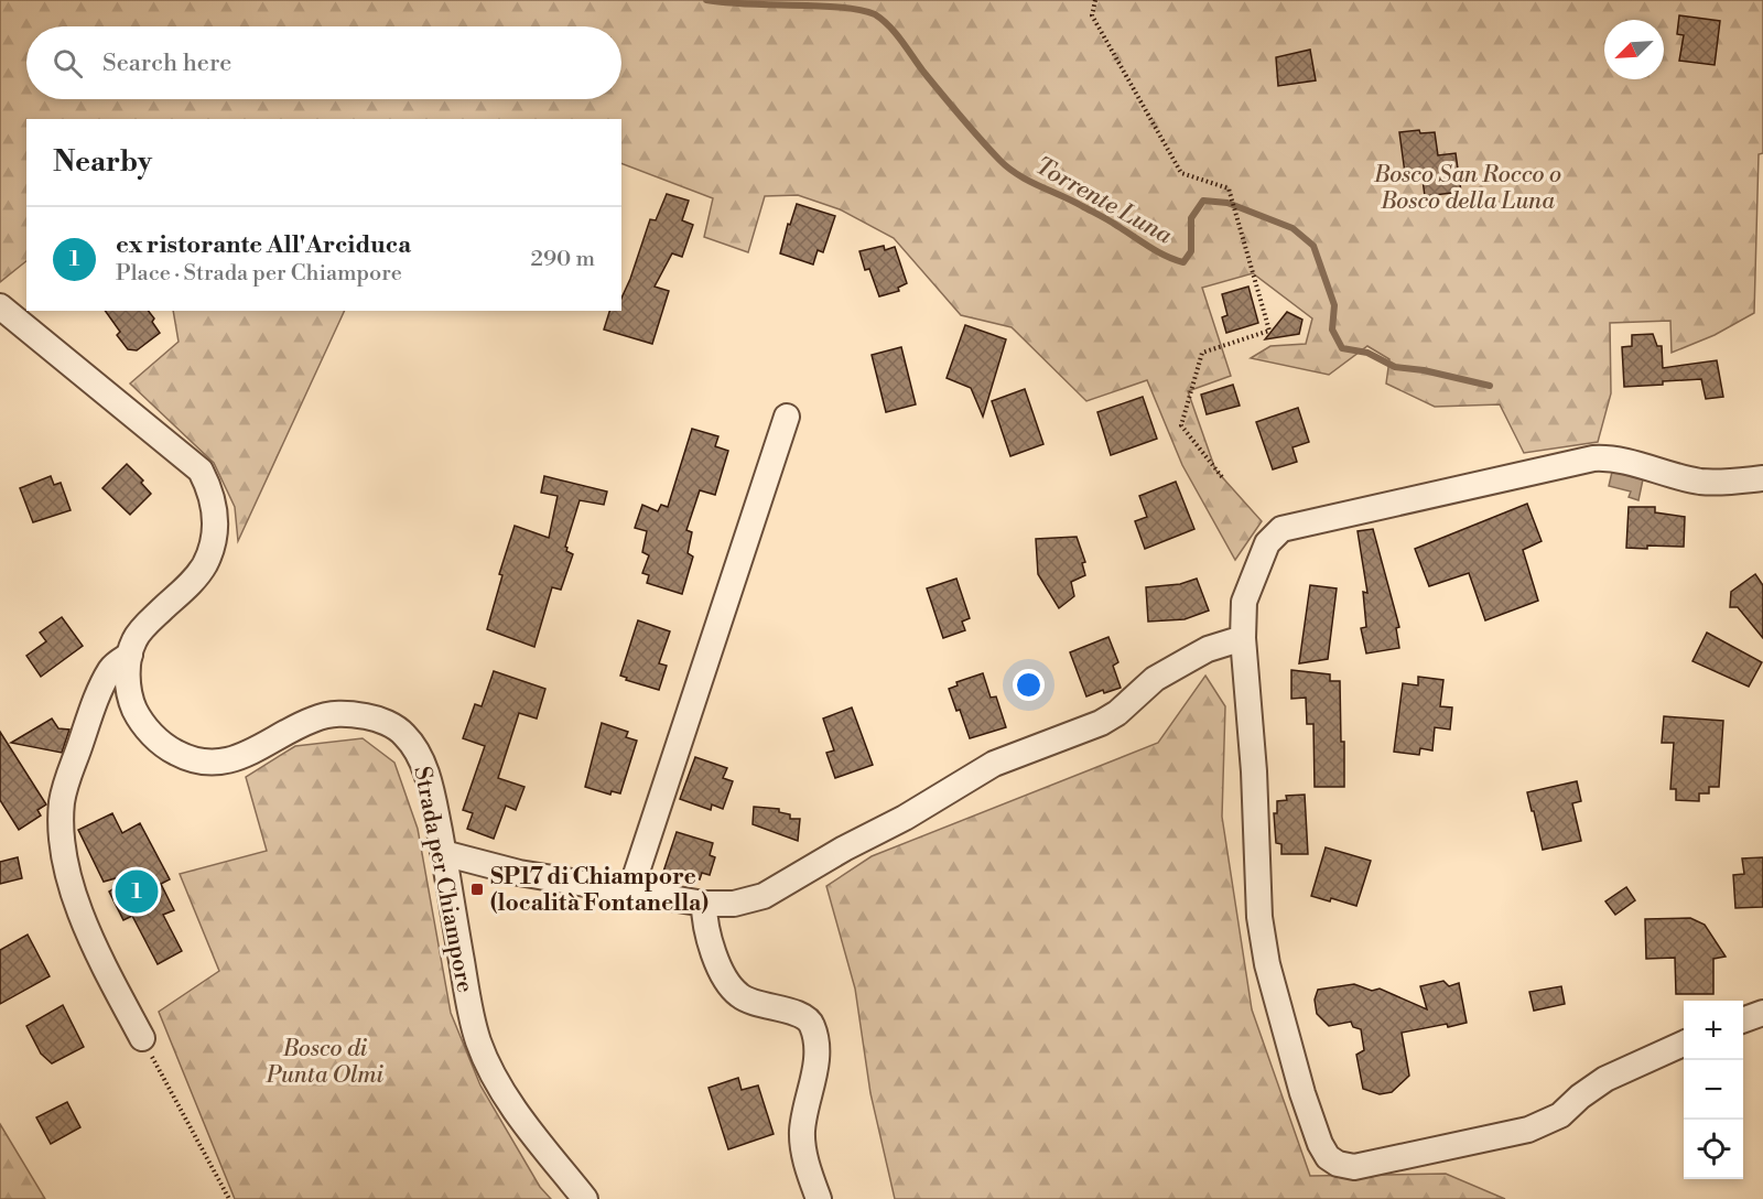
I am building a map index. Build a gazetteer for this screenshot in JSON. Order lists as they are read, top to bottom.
{
  "streets": {
    "street": ["Strada per Chiampore"]
  },
  "water": ["Torrente Luna"],
  "parks": ["Bosco San Rocco o Bosco della Luna", "Bosco di Punta Olmi"],
  "places": {
    "transit": ["SP17 di Chiampore (località Fontanella)"]
  },
  "north": "bottom left",
  "page": {
    "search": "Search here",
    "heading": "Nearby",
    "list": [
      {
        "mark": "1",
        "name": "ex ristorante All'Arciduca",
        "note": "Place · Strada per Chiampore",
        "value": "290 m"
      }
    ],
    "pins": "1",
    "map_buttons": ["+", "−"]
  }
}
